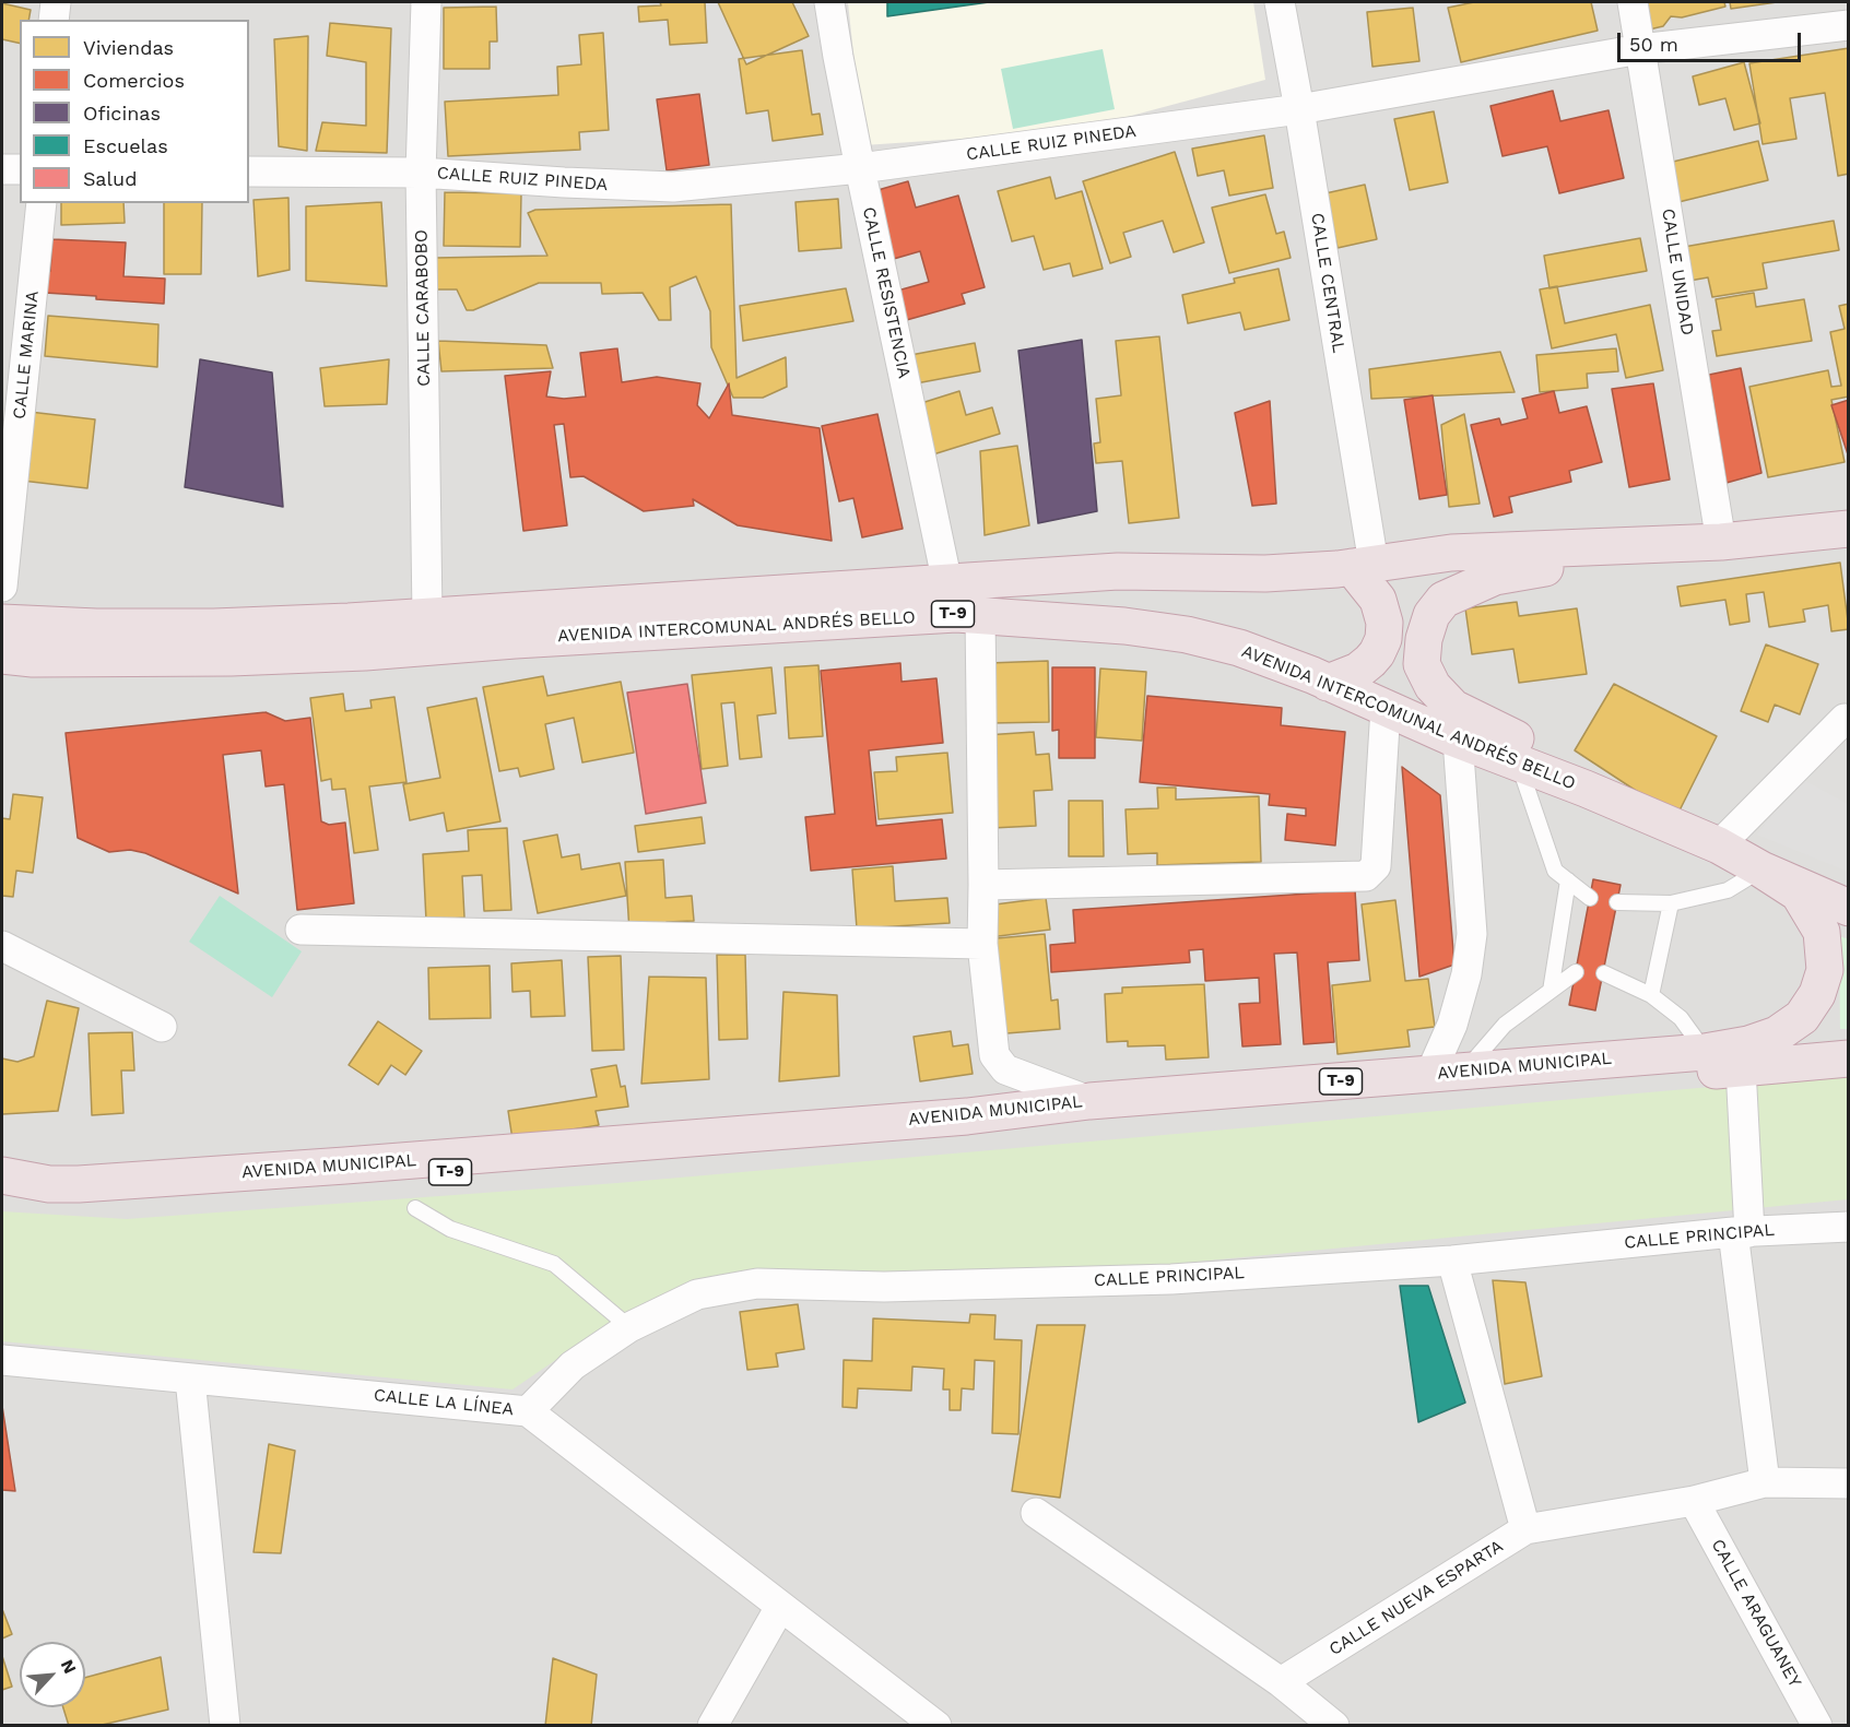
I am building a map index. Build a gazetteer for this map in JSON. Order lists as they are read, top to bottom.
{
  "streets": {
    "highway": ["T-9", "AVENIDA INTERCOMUNAL ANDRÉS BELLO", "AVENIDA MUNICIPAL"],
    "street": [
      "CALLE RUIZ PINEDA",
      "CALLE UNIDAD",
      "CALLE CENTRAL",
      "CALLE RESISTENCIA",
      "CALLE CARABOBO",
      "CALLE MARINA",
      "CALLE PRINCIPAL",
      "CALLE LA LÍNEA",
      "CALLE NUEVA ESPARTA",
      "CALLE ARAGUANEY"
    ]
  },
  "crossings": [
    ["CALLE RUIZ PINEDA", "CALLE UNIDAD"],
    ["CALLE RUIZ PINEDA", "CALLE CENTRAL"],
    ["CALLE RUIZ PINEDA", "CALLE RESISTENCIA"],
    ["CALLE RUIZ PINEDA", "CALLE CARABOBO"],
    ["CALLE UNIDAD", "T-9"],
    ["CALLE UNIDAD", "AVENIDA INTERCOMUNAL ANDRÉS BELLO"],
    ["CALLE CENTRAL", "AVENIDA INTERCOMUNAL ANDRÉS BELLO"],
    ["CALLE RESISTENCIA", "AVENIDA INTERCOMUNAL ANDRÉS BELLO"],
    ["CALLE CARABOBO", "AVENIDA INTERCOMUNAL ANDRÉS BELLO"],
    ["T-9", "AVENIDA INTERCOMUNAL ANDRÉS BELLO"],
    ["AVENIDA INTERCOMUNAL ANDRÉS BELLO", "AVENIDA MUNICIPAL"],
    ["CALLE PRINCIPAL", "CALLE LA LÍNEA"],
    ["CALLE NUEVA ESPARTA", "CALLE ARAGUANEY"]
  ],
  "legend": [
    "Viviendas",
    "Comercios",
    "Oficinas",
    "Escuelas",
    "Salud"
  ],
  "scale_bar": "50 m",
  "north": "top right"
}
